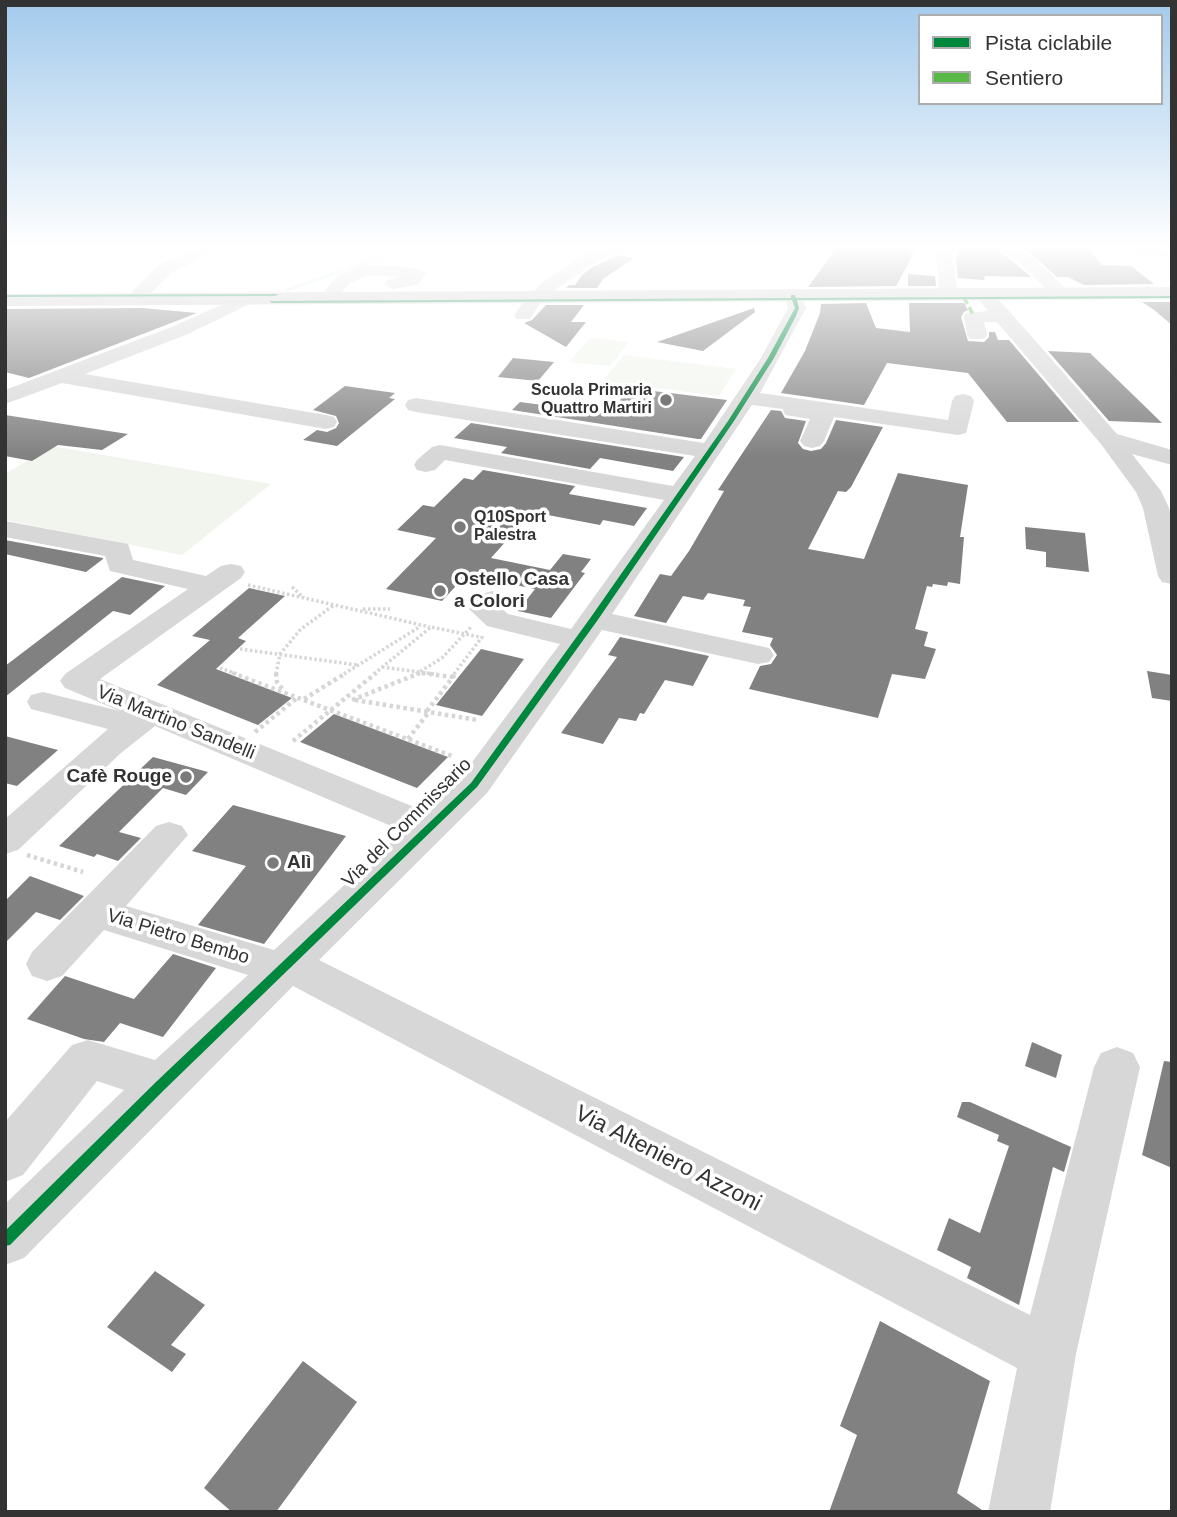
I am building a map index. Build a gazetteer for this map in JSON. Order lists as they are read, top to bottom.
{
  "streets": {
    "street": [
      "Via Martino Sandelli",
      "Via del Commissario",
      "Via Pietro Bembo",
      "Via Alteniero Azzoni"
    ]
  },
  "crossings": [
    ["Via Martino Sandelli", "Via del Commissario"],
    ["Via del Commissario", "Via Pietro Bembo"],
    ["Via del Commissario", "Via Alteniero Azzoni"],
    ["Via Pietro Bembo", "Via Alteniero Azzoni"]
  ],
  "places": [
    "Scuola Primaria Quattro Martiri",
    "Q10Sport Palestra",
    "Ostello Casa a Colori",
    "Cafè Rouge",
    "Alì"
  ],
  "legend": ["Pista ciclabile", "Sentiero"]
}
